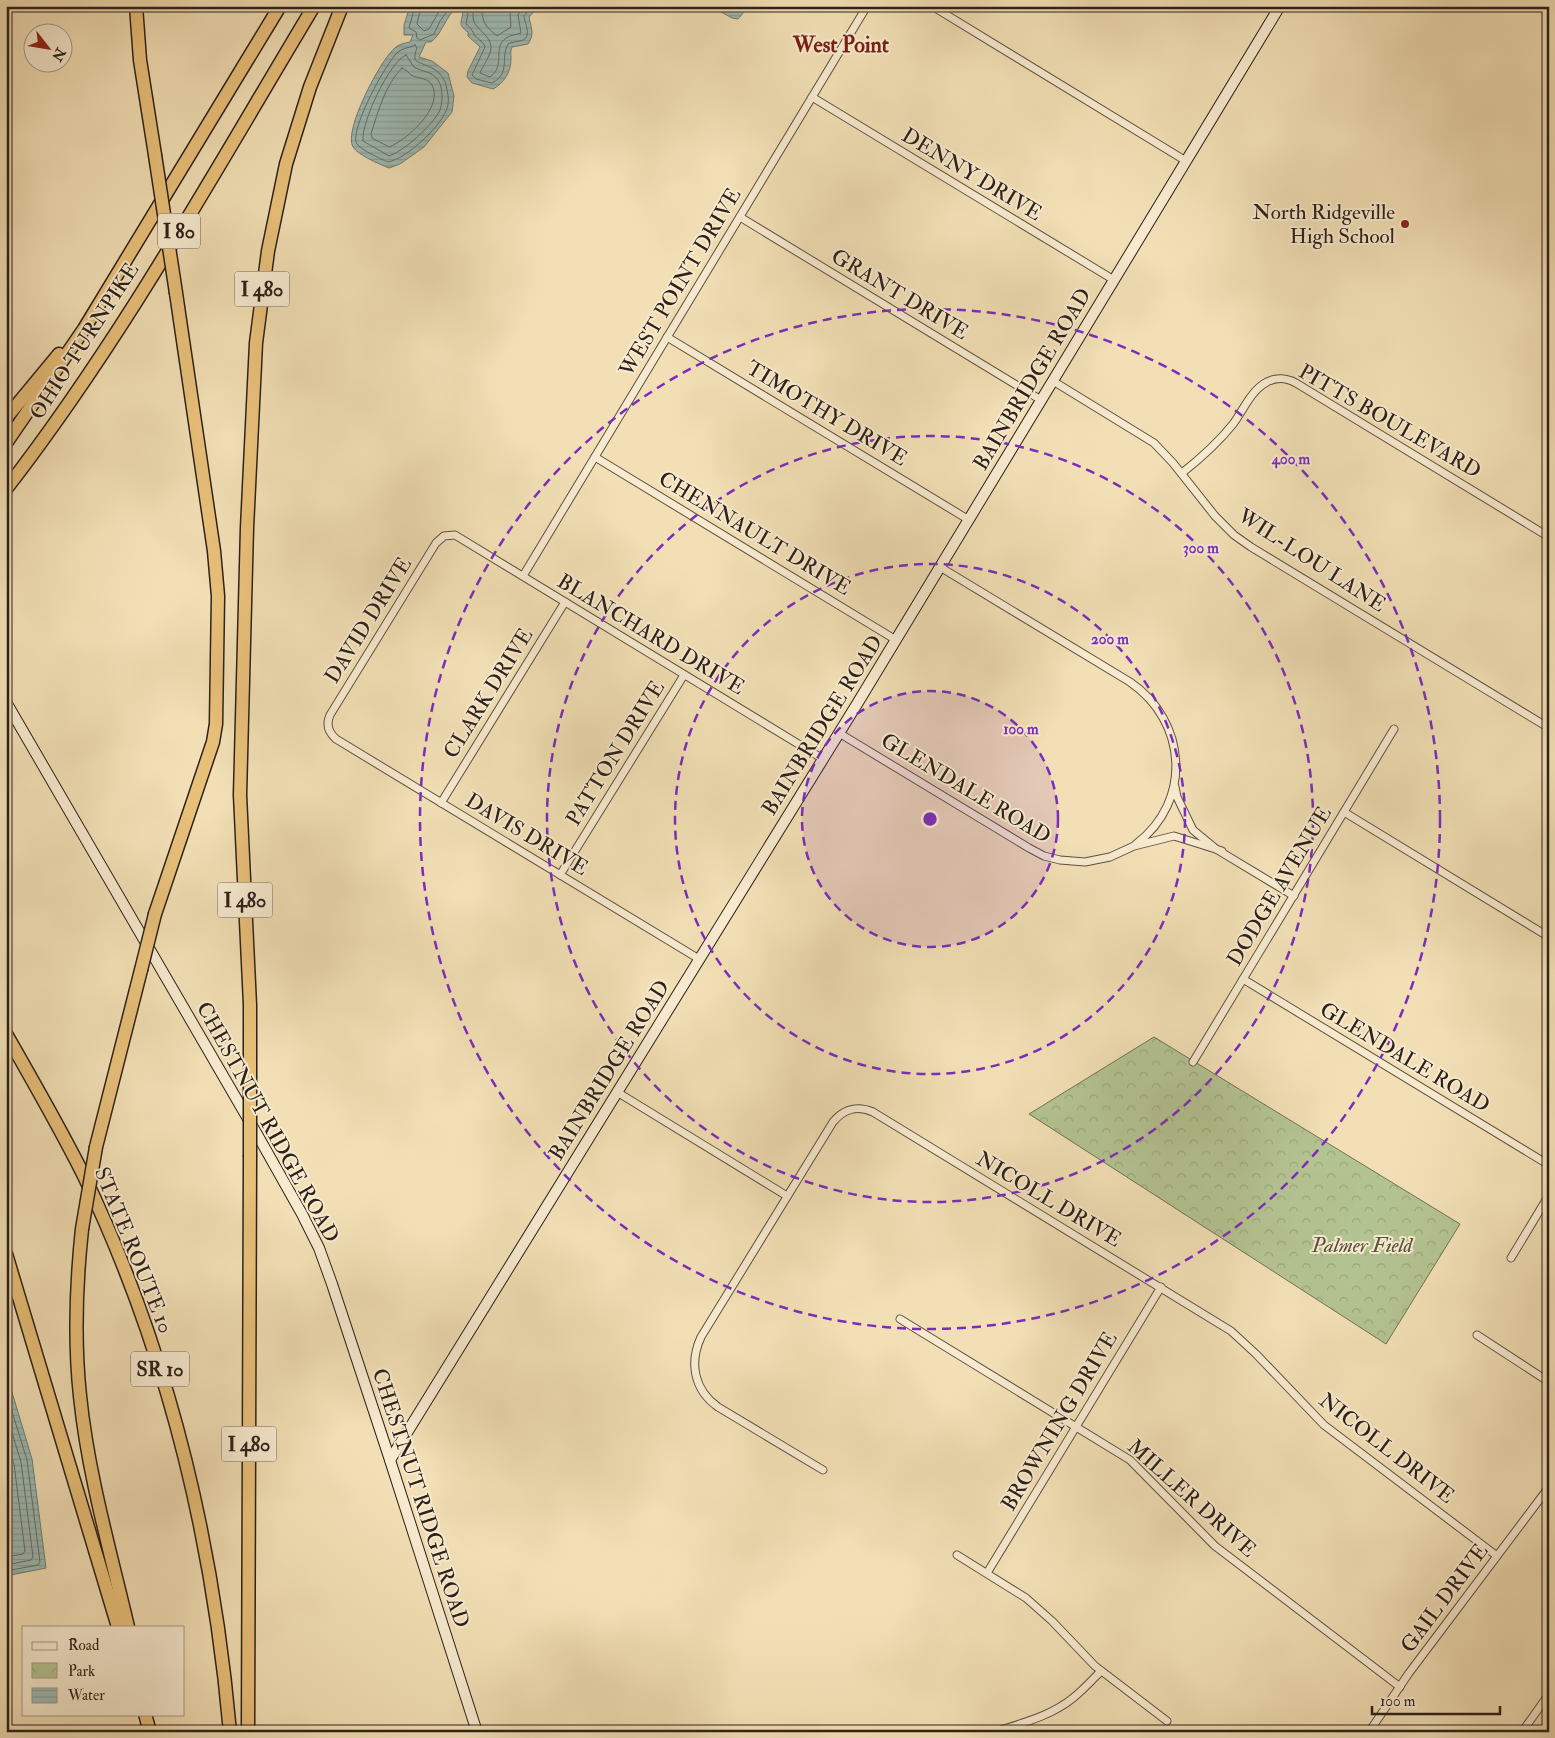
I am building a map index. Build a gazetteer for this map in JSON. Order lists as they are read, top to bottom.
{
  "streets": {
    "highway": [
      "I 80",
      "I 480",
      "OHIO TURNPIKE",
      "STATE ROUTE 10",
      "SR 10"
    ],
    "street": [
      "DENNY DRIVE",
      "WEST POINT DRIVE",
      "GRANT DRIVE",
      "BAINBRIDGE ROAD",
      "TIMOTHY DRIVE",
      "PITTS BOULEVARD",
      "CHENNAULT DRIVE",
      "WIL-LOU LANE",
      "DAVID DRIVE",
      "BLANCHARD DRIVE",
      "CLARK DRIVE",
      "PATTON DRIVE",
      "GLENDALE ROAD",
      "DAVIS DRIVE",
      "DODGE AVENUE",
      "CHESTNUT RIDGE ROAD",
      "NICOLL DRIVE",
      "BROWNING DRIVE",
      "MILLER DRIVE",
      "GAIL DRIVE"
    ]
  },
  "crossings": [
    ["DENNY DRIVE", "WEST POINT DRIVE"],
    ["DENNY DRIVE", "BAINBRIDGE ROAD"],
    ["WEST POINT DRIVE", "GRANT DRIVE"],
    ["WEST POINT DRIVE", "TIMOTHY DRIVE"],
    ["WEST POINT DRIVE", "CHENNAULT DRIVE"],
    ["WEST POINT DRIVE", "BLANCHARD DRIVE"],
    ["GRANT DRIVE", "BAINBRIDGE ROAD"],
    ["BAINBRIDGE ROAD", "TIMOTHY DRIVE"],
    ["BAINBRIDGE ROAD", "CHENNAULT DRIVE"],
    ["BAINBRIDGE ROAD", "WIL-LOU LANE"],
    ["BAINBRIDGE ROAD", "BLANCHARD DRIVE"],
    ["BAINBRIDGE ROAD", "GLENDALE ROAD"],
    ["BAINBRIDGE ROAD", "DAVIS DRIVE"],
    ["BAINBRIDGE ROAD", "CHESTNUT RIDGE ROAD"],
    ["PITTS BOULEVARD", "WIL-LOU LANE"],
    ["DAVID DRIVE", "BLANCHARD DRIVE"],
    ["DAVID DRIVE", "DAVIS DRIVE"],
    ["BLANCHARD DRIVE", "CLARK DRIVE"],
    ["BLANCHARD DRIVE", "PATTON DRIVE"],
    ["CLARK DRIVE", "DAVIS DRIVE"],
    ["PATTON DRIVE", "DAVIS DRIVE"],
    ["GLENDALE ROAD", "DODGE AVENUE"],
    ["NICOLL DRIVE", "BROWNING DRIVE"],
    ["NICOLL DRIVE", "GAIL DRIVE"],
    ["BROWNING DRIVE", "MILLER DRIVE"],
    ["MILLER DRIVE", "GAIL DRIVE"]
  ],
  "districts": ["West Point"],
  "parks": ["Palmer Field"],
  "places": ["North Ridgeville High School"],
  "legend": ["Road", "Park", "Water"],
  "scale_bar": "100 m",
  "north": "bottom right",
  "rings": [
    "400 m",
    "300 m",
    "200 m",
    "100 m"
  ]
}
